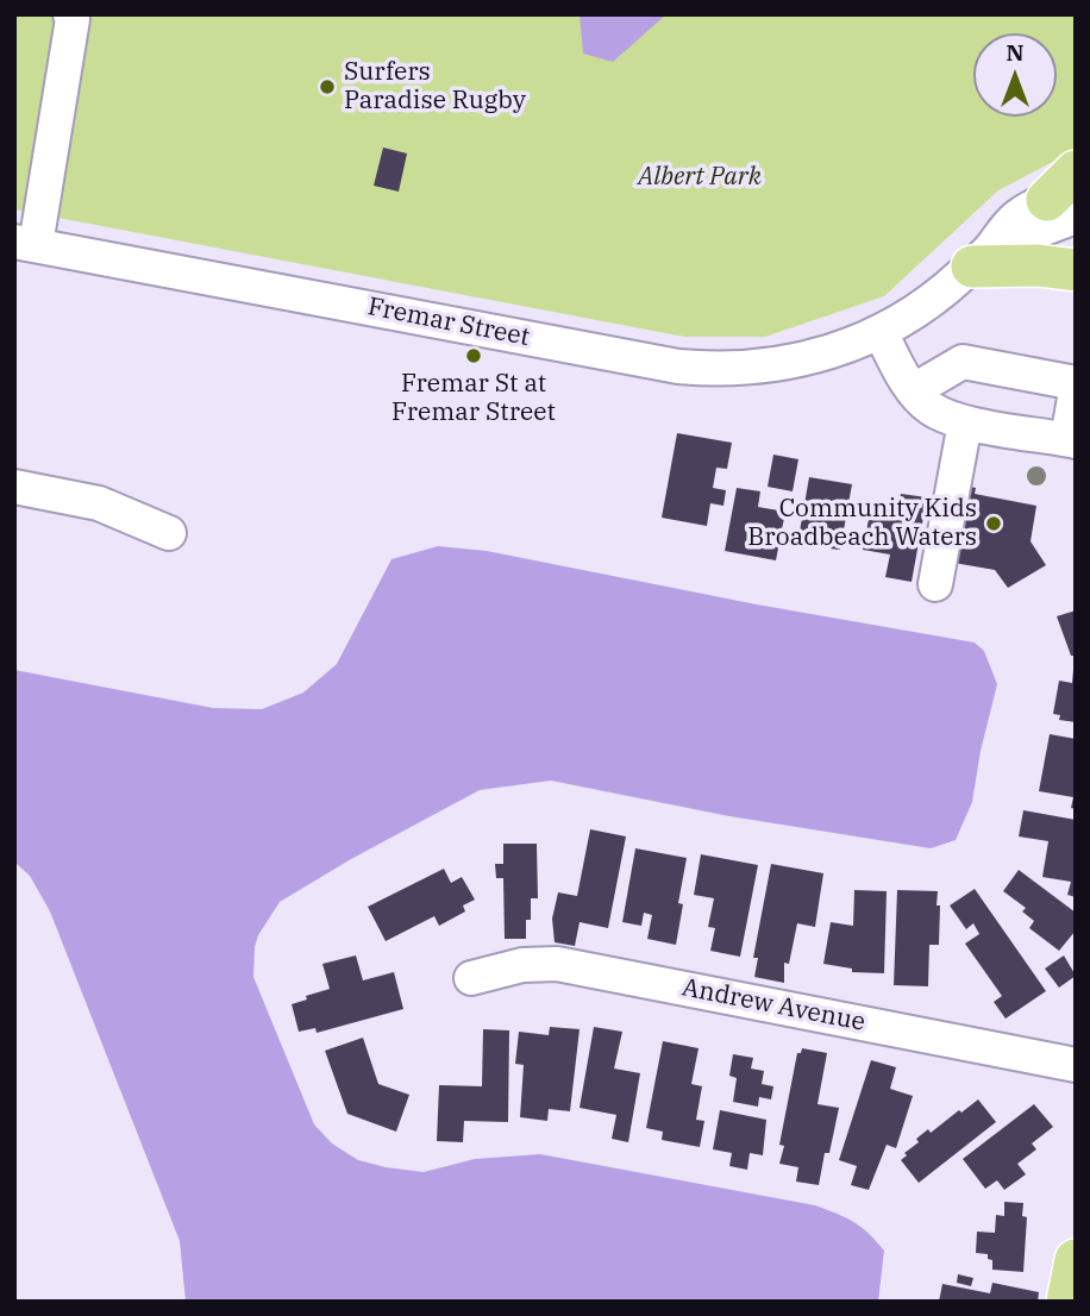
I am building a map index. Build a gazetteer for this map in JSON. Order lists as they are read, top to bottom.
{
  "streets": {
    "street": ["Fremar Street", "Andrew Avenue"]
  },
  "parks": ["Albert Park"],
  "places": ["Surfers Paradise Rugby", "Fremar St at Fremar Street", "Community Kids Broadbeach Waters"],
  "north": "top"
}
